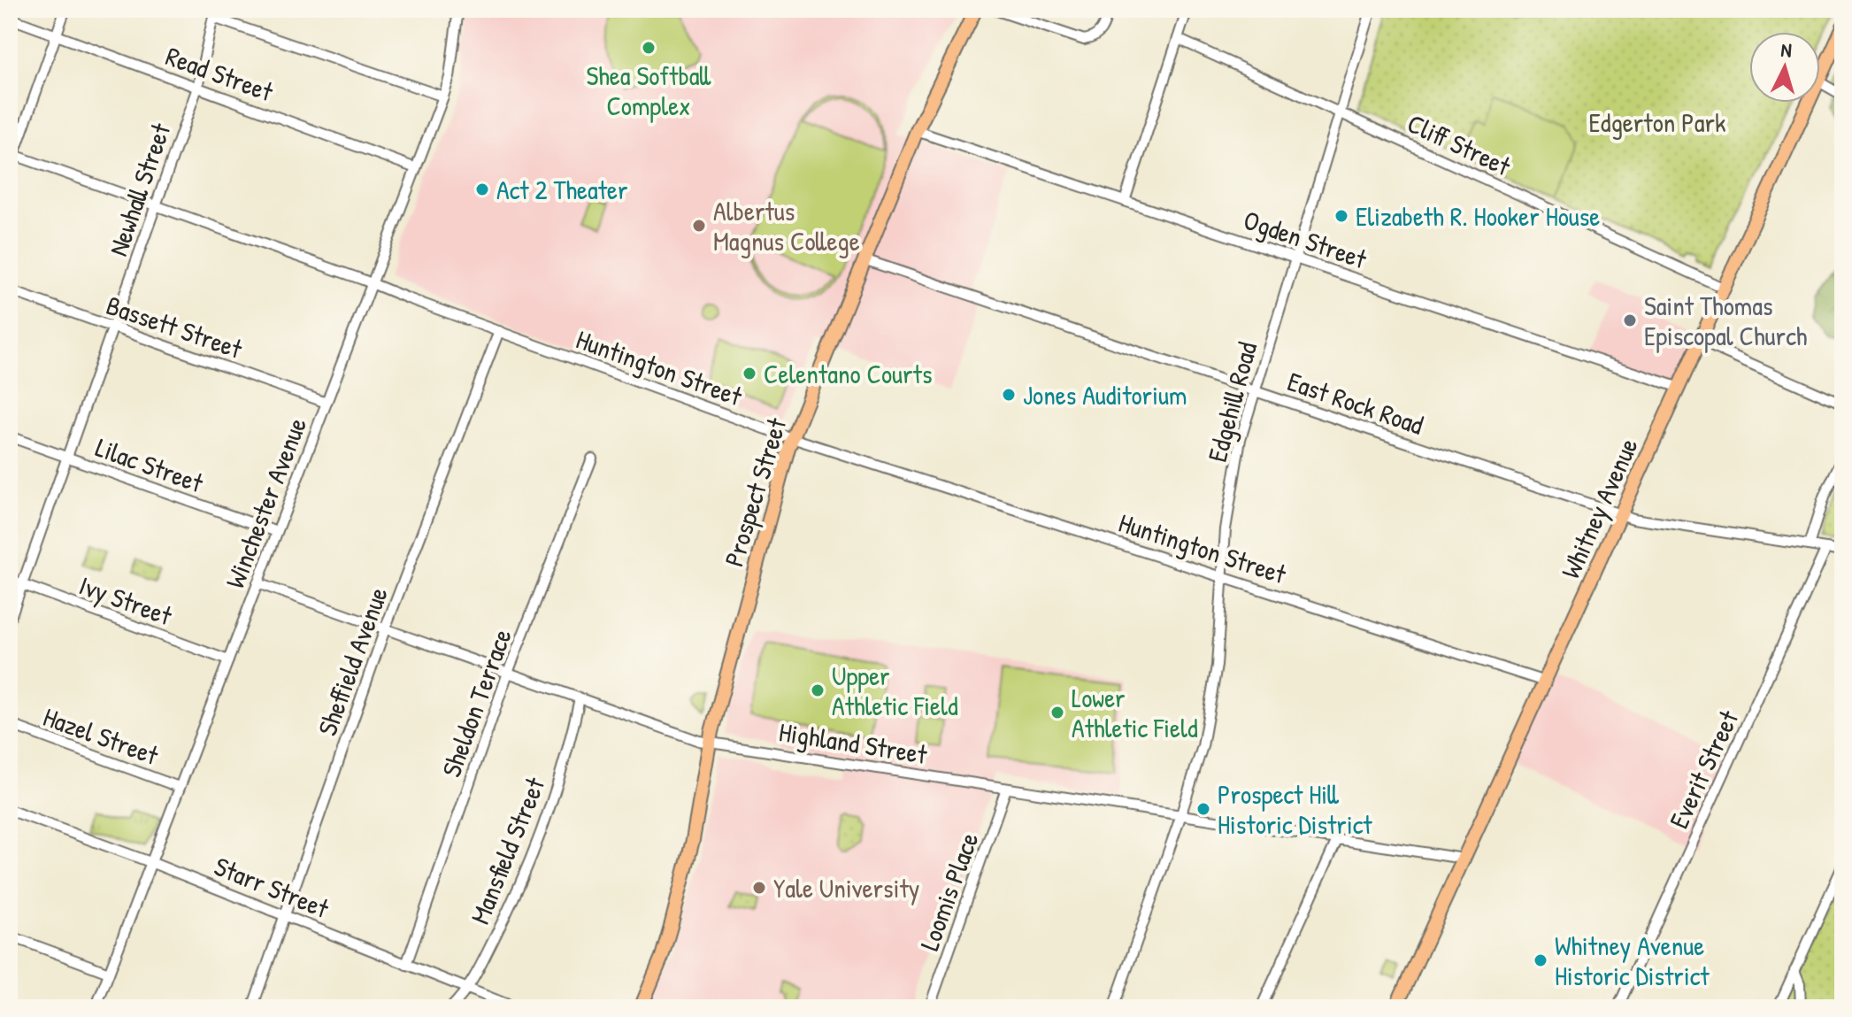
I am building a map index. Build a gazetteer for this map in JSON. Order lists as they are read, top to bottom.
{
  "streets": {
    "main road": ["Prospect Street", "Whitney Avenue"],
    "street": [
      "Read Street",
      "Cliff Street",
      "Newhall Street",
      "Ogden Street",
      "Bassett Street",
      "Huntington Street",
      "Edgehill Road",
      "East Rock Road",
      "Lilac Street",
      "Winchester Avenue",
      "Ivy Street",
      "Sheffield Avenue",
      "Sheldon Terrace",
      "Hazel Street",
      "Highland Street",
      "Everit Street",
      "Mansfield Street",
      "Starr Street",
      "Loomis Place"
    ]
  },
  "crossings": [
    ["Read Street", "Newhall Street"],
    ["Read Street", "Winchester Avenue"],
    ["Cliff Street", "Edgehill Road"],
    ["Cliff Street", "Whitney Avenue"],
    ["Newhall Street", "Bassett Street"],
    ["Newhall Street", "Huntington Street"],
    ["Newhall Street", "Lilac Street"],
    ["Newhall Street", "Ivy Street"],
    ["Ogden Street", "Edgehill Road"],
    ["Ogden Street", "Prospect Street"],
    ["Ogden Street", "Whitney Avenue"],
    ["Bassett Street", "Winchester Avenue"],
    ["Huntington Street", "Edgehill Road"],
    ["Huntington Street", "Prospect Street"],
    ["Huntington Street", "Winchester Avenue"],
    ["Huntington Street", "Whitney Avenue"],
    ["Huntington Street", "Sheffield Avenue"],
    ["Edgehill Road", "East Rock Road"],
    ["Edgehill Road", "Highland Street"],
    ["East Rock Road", "Prospect Street"],
    ["East Rock Road", "Whitney Avenue"],
    ["East Rock Road", "Everit Street"],
    ["Lilac Street", "Winchester Avenue"],
    ["Prospect Street", "Highland Street"],
    ["Winchester Avenue", "Ivy Street"],
    ["Winchester Avenue", "Hazel Street"],
    ["Winchester Avenue", "Highland Street"],
    ["Winchester Avenue", "Starr Street"],
    ["Whitney Avenue", "Highland Street"],
    ["Sheffield Avenue", "Highland Street"],
    ["Sheffield Avenue", "Starr Street"],
    ["Sheldon Terrace", "Highland Street"],
    ["Sheldon Terrace", "Starr Street"],
    ["Highland Street", "Mansfield Street"],
    ["Highland Street", "Loomis Place"],
    ["Mansfield Street", "Starr Street"]
  ],
  "parks": ["Edgerton Park"],
  "places": [
    "Shea Softball Complex",
    "Act 2 Theater",
    "Elizabeth R. Hooker House",
    "Albertus Magnus College",
    "Saint Thomas Episcopal Church",
    "Celentano Courts",
    "Jones Auditorium",
    "Upper Athletic Field",
    "Lower Athletic Field",
    "Prospect Hill Historic District",
    "Yale University",
    "Whitney Avenue Historic District"
  ],
  "north": "top"
}
